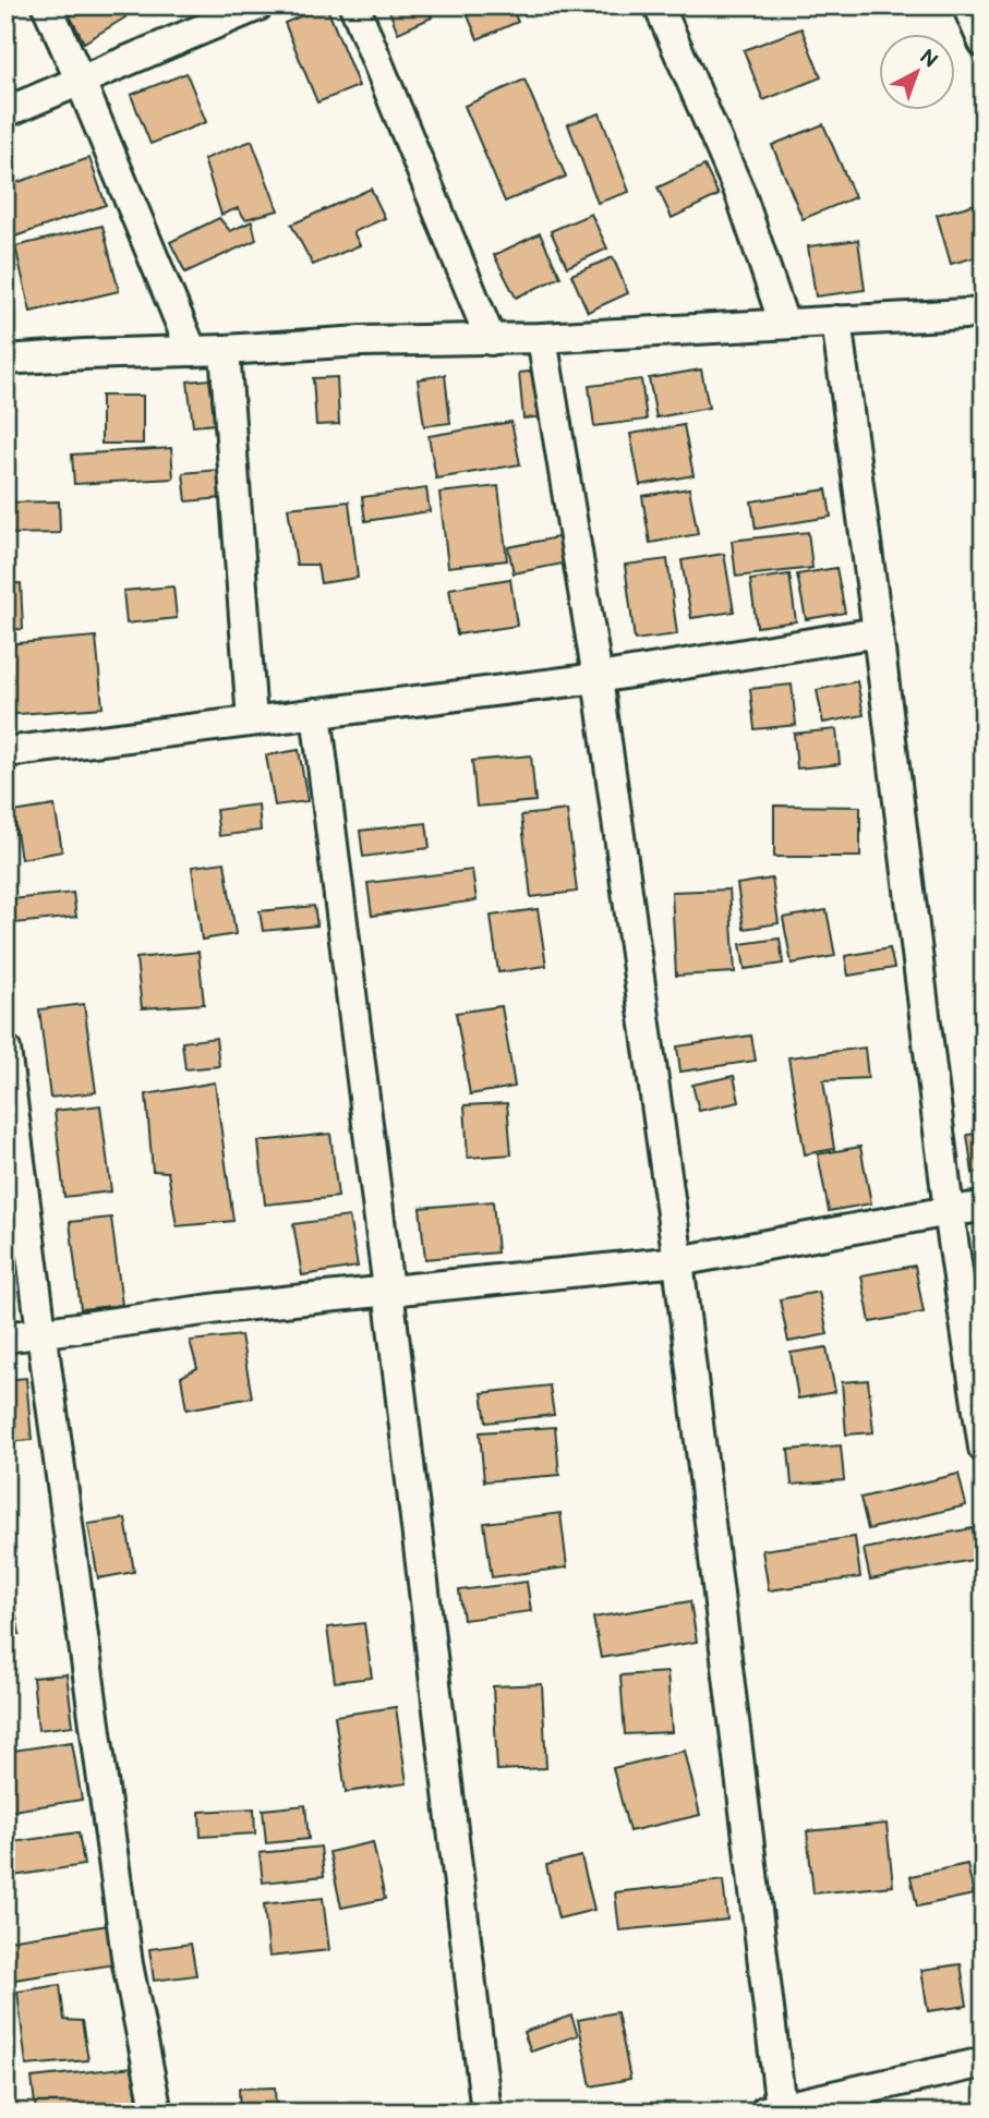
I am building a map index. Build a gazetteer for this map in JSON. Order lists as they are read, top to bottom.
{
  "north": "top right"
}
